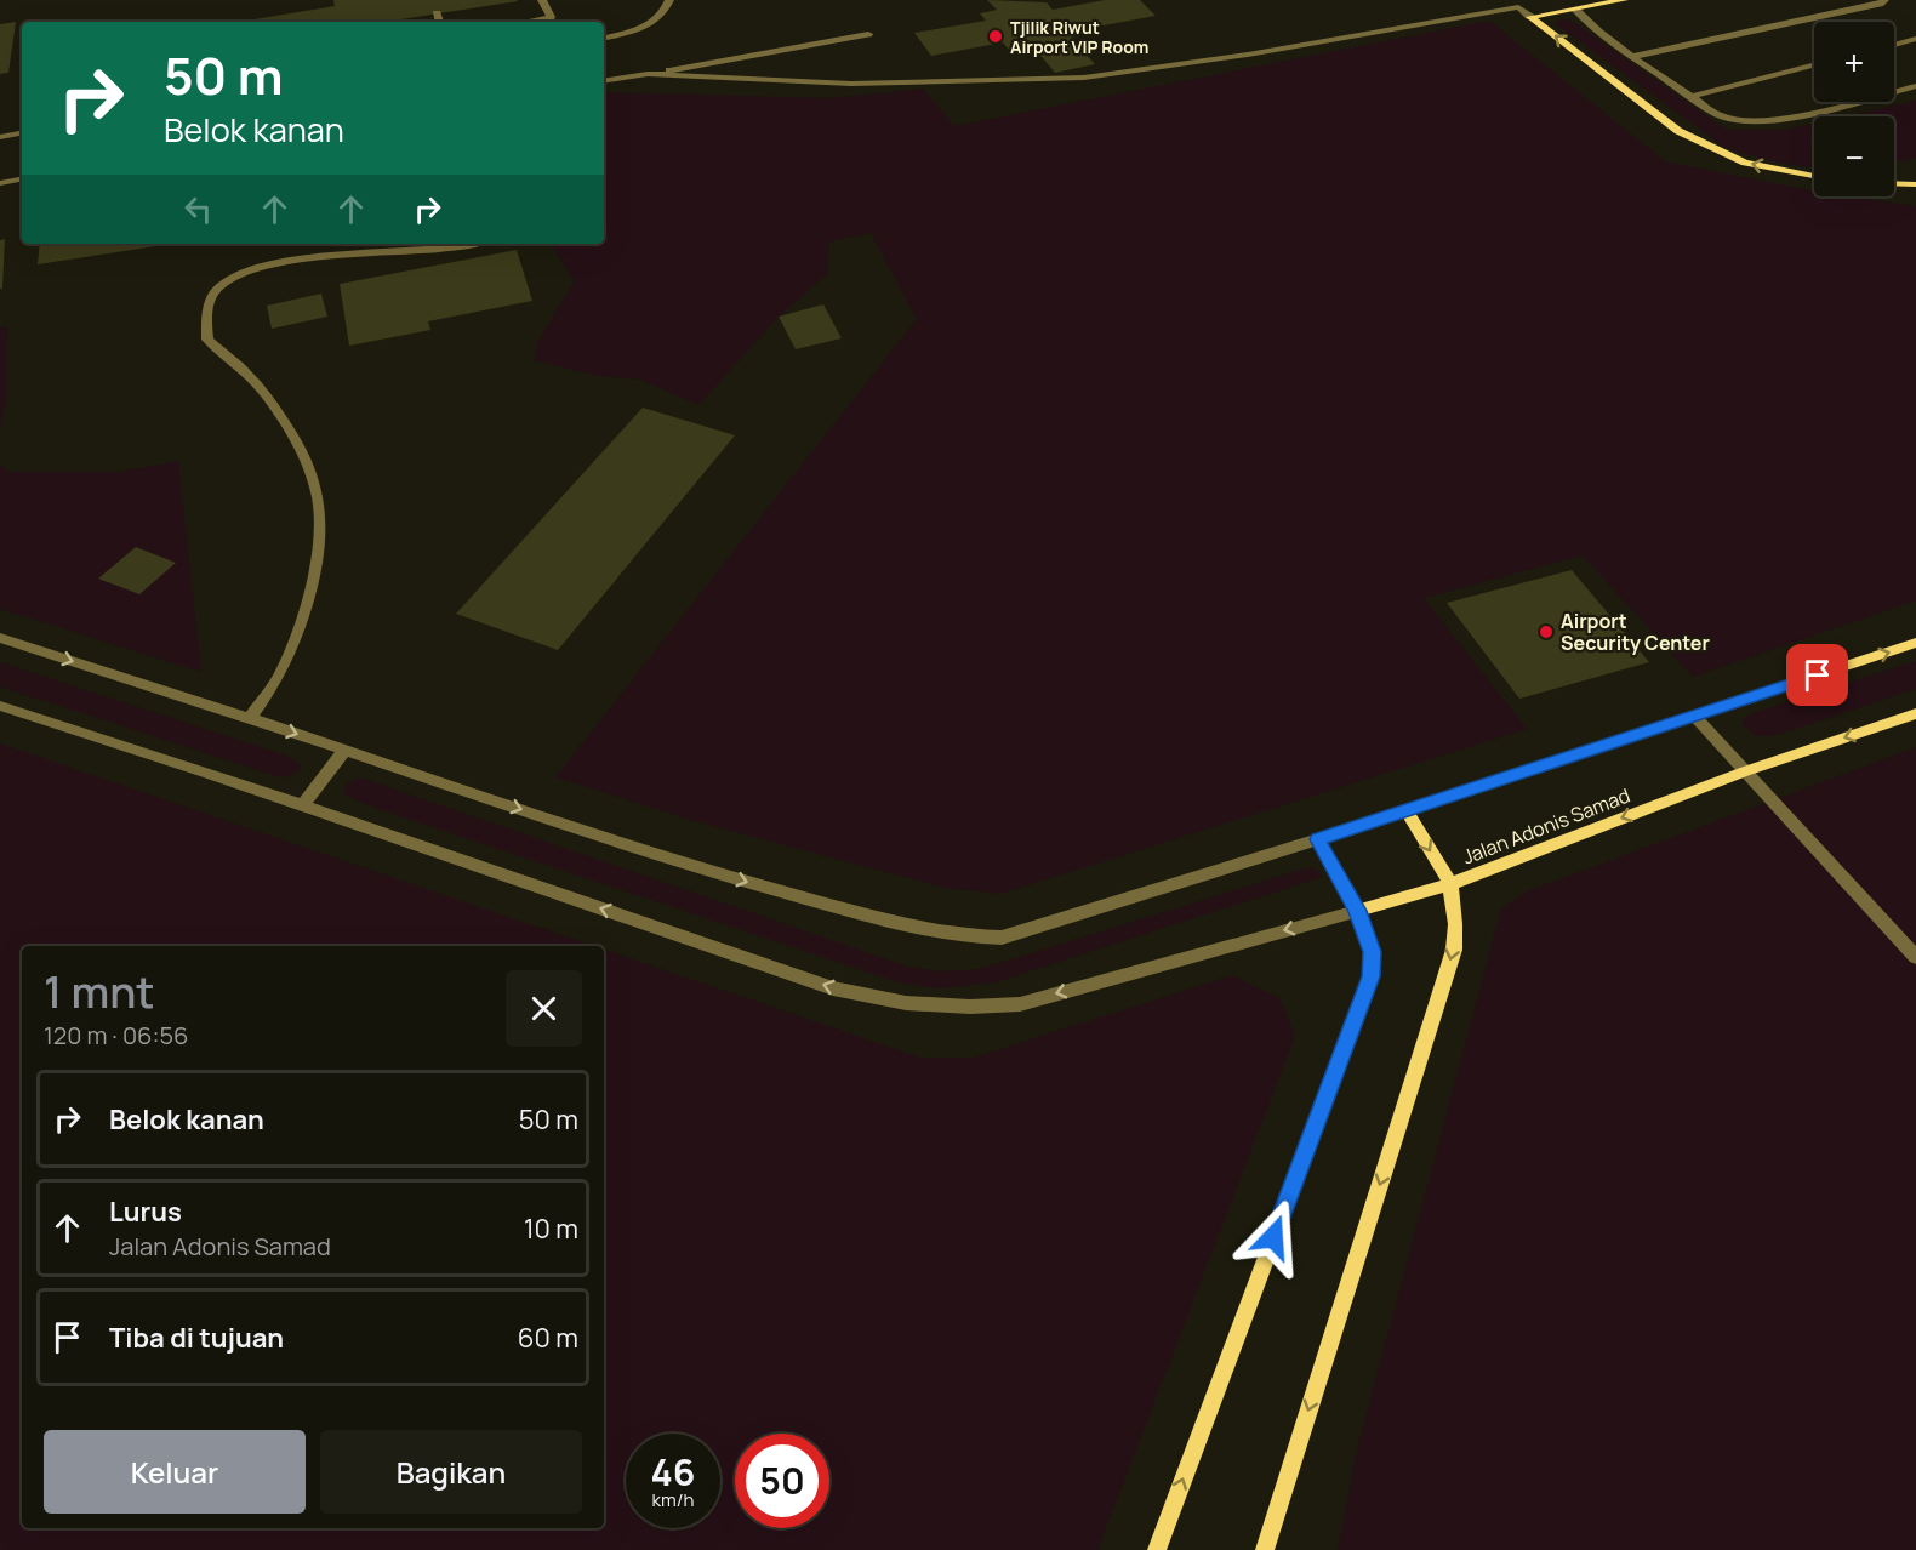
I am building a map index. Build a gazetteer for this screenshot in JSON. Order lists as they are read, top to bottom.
{
  "streets": {
    "main road": ["Jalan Adonis Samad"]
  },
  "places": ["Tjilik Riwut Airport VIP Room", "Airport Security Center"],
  "page": {
    "map_buttons": ["+", "−"],
    "turn": ["50 m", "Belok kanan"],
    "heading": ["1 mnt", "120 m · 06:56"],
    "list": [
      {
        "name": "Belok kanan",
        "value": "50 m"
      },
      {
        "name": "Lurus",
        "note": "Jalan Adonis Samad",
        "value": "10 m"
      },
      {
        "name": "Tiba di tujuan",
        "value": "60 m"
      }
    ],
    "buttons": ["Keluar", "Bagikan"],
    "speed": "46 km/h",
    "limit": "50"
  }
}
